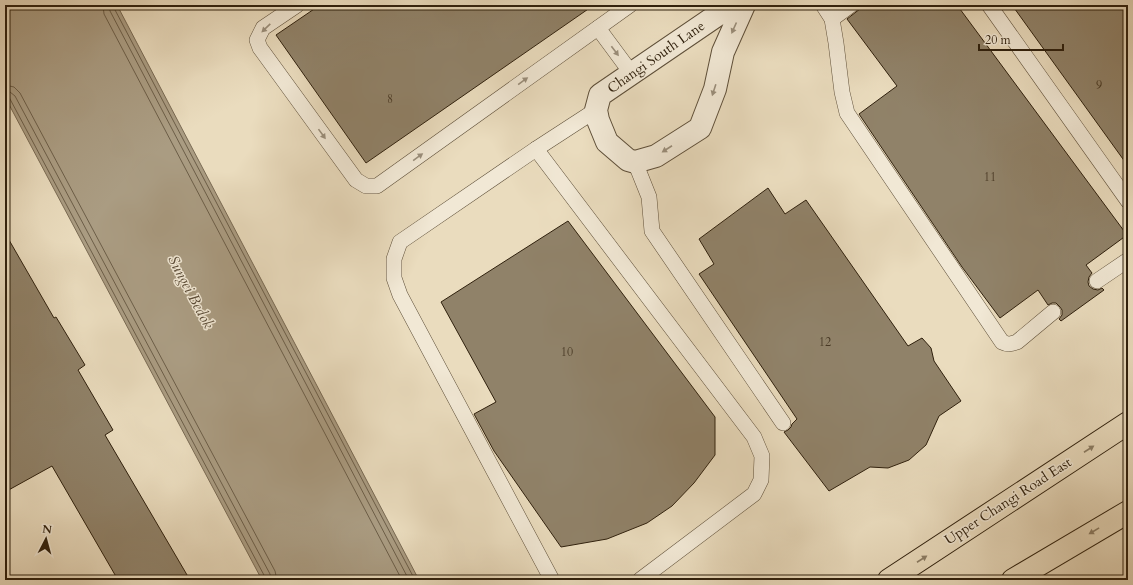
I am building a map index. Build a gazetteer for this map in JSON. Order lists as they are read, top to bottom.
{
  "streets": {
    "main road": ["Upper Changi Road East"],
    "street": ["Changi South Lane"]
  },
  "water": ["Sungei Bedok"],
  "house_numbers": [
    "9",
    "8",
    "11",
    "12",
    "10"
  ],
  "scale_bar": "20 m",
  "north": "top"
}
